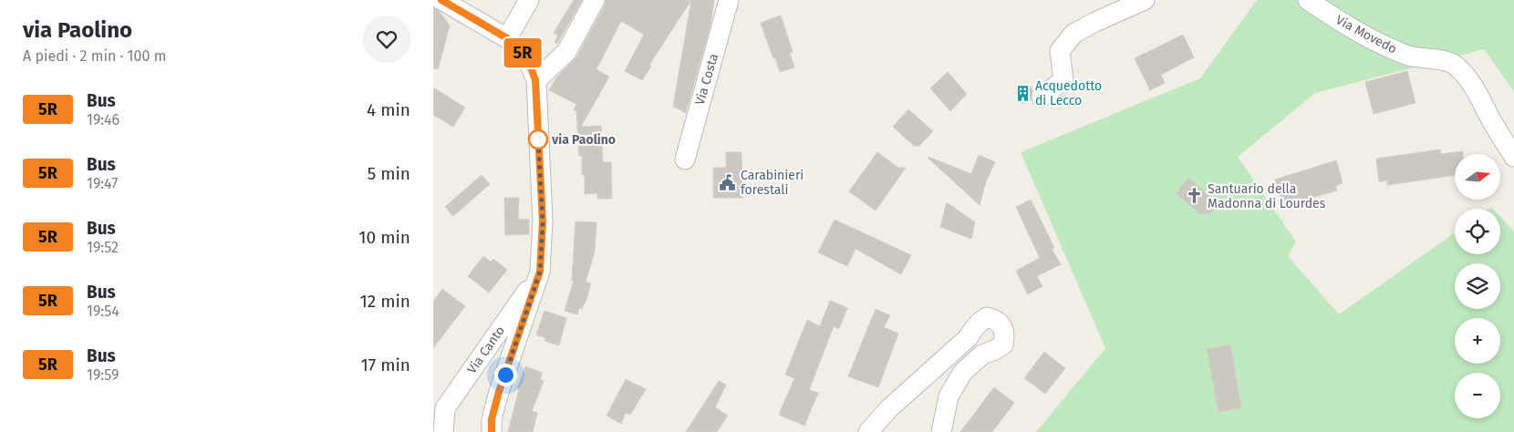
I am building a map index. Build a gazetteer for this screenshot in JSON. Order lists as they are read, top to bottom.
{
  "streets": {
    "street": ["Via Movedo", "Via Costa", "Via Canto"]
  },
  "places": {
    "building": ["Acquedotto di Lecco"],
    "other": ["via Paolino"],
    "public building": ["Carabinieri forestali"],
    "church": ["Santuario della Madonna di Lourdes"]
  },
  "lines": ["bus line 5R"],
  "north": "right",
  "page": {
    "heading": ["via Paolino", "A piedi · 2 min · 100 m"],
    "on_map": "5R",
    "list": [
      {
        "mark": "5R",
        "name": "Bus",
        "note": "19:46",
        "value": "4 min"
      },
      {
        "mark": "5R",
        "name": "Bus",
        "note": "19:47",
        "value": "5 min"
      },
      {
        "mark": "5R",
        "name": "Bus",
        "note": "19:52",
        "value": "10 min"
      },
      {
        "mark": "5R",
        "name": "Bus",
        "note": "19:54",
        "value": "12 min"
      },
      {
        "mark": "5R",
        "name": "Bus",
        "note": "19:59",
        "value": "17 min"
      }
    ],
    "map_buttons": ["+", "−"]
  }
}
